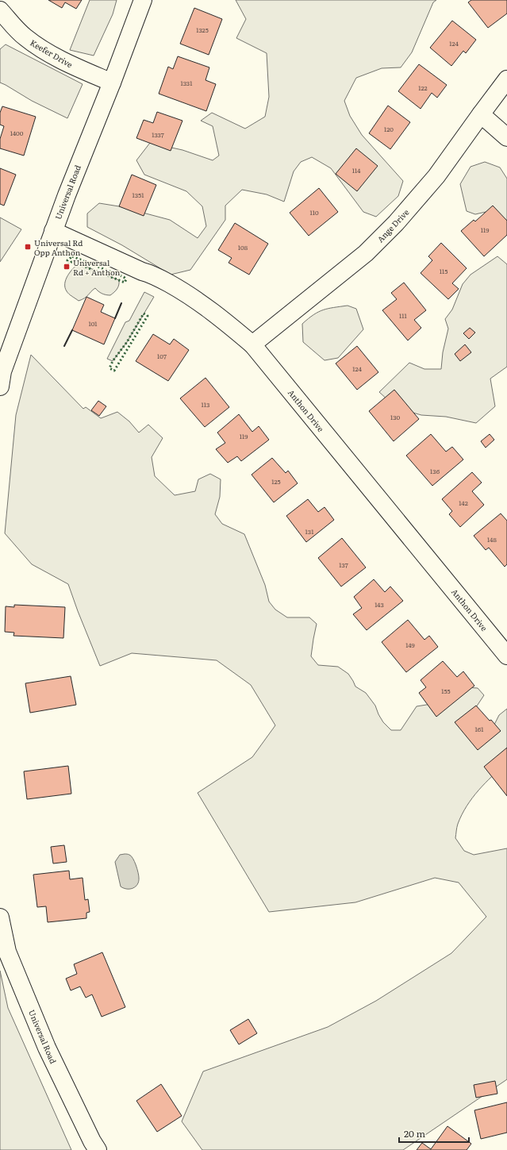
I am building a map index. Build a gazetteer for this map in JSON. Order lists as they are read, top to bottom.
{
  "streets": {
    "street": [
      "Keefer Drive",
      "Universal Road",
      "Ange Drive",
      "Anthon Drive"
    ]
  },
  "crossings": [
    ["Keefer Drive", "Universal Road"],
    ["Universal Road", "Anthon Drive"],
    ["Ange Drive", "Anthon Drive"]
  ],
  "places": {
    "transit": ["Universal Rd Opp Anthon", "Universal Rd + Anthon"]
  },
  "house_numbers": [
    "1325",
    "124",
    "1331",
    "122",
    "120",
    "1400",
    "1337",
    "114",
    "1351",
    "110",
    "119",
    "108",
    "115",
    "111",
    "101",
    "107",
    "124",
    "113",
    "130",
    "119",
    "136",
    "125",
    "142",
    "131",
    "148",
    "137",
    "143",
    "149",
    "155",
    "161"
  ],
  "scale_bar": "20 m"
}
